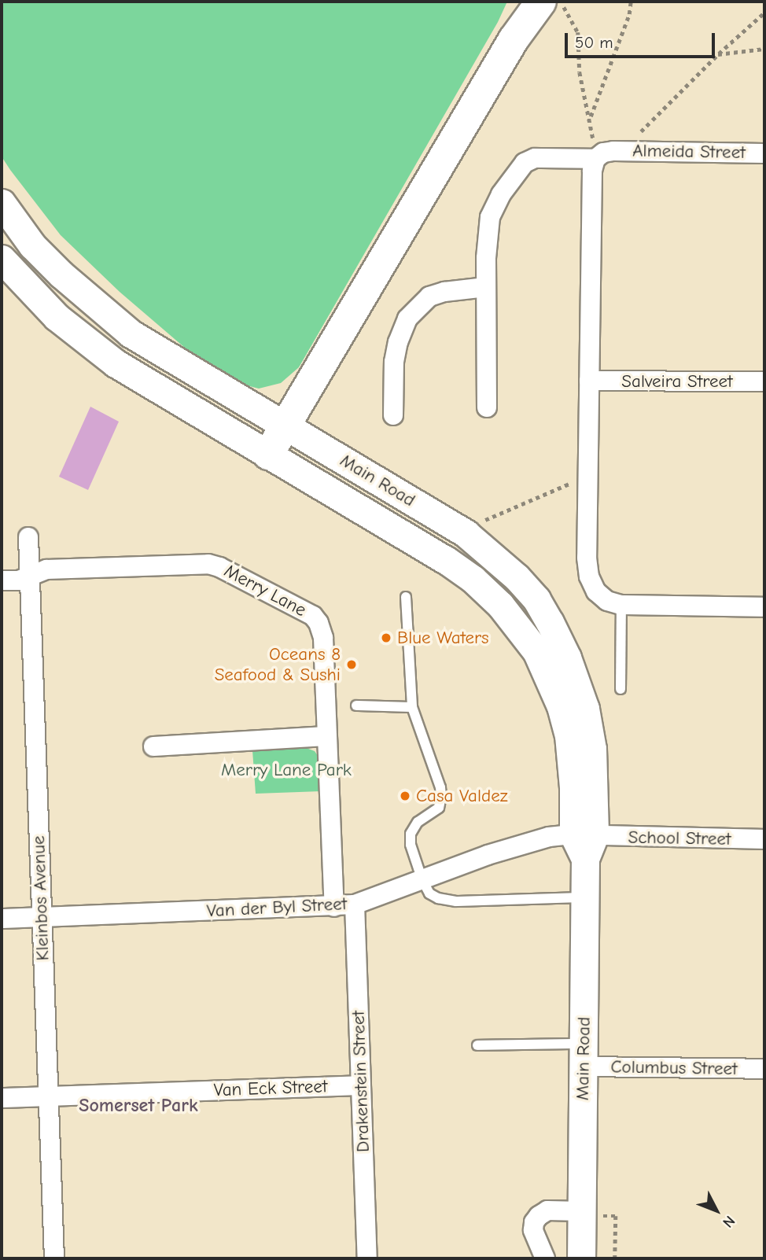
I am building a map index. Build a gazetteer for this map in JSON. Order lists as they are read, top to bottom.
{
  "streets": {
    "main road": ["Main Road"],
    "street": [
      "Almeida Street",
      "Salveira Street",
      "Merry Lane",
      "School Street",
      "Kleinbos Avenue",
      "Van der Byl Street",
      "Columbus Street",
      "Drakenstein Street",
      "Van Eck Street"
    ]
  },
  "crossings": [
    ["Main Road", "School Street"],
    ["Main Road", "Van der Byl Street"],
    ["Main Road", "Columbus Street"],
    ["Merry Lane", "Kleinbos Avenue"],
    ["Merry Lane", "Van der Byl Street"],
    ["School Street", "Van der Byl Street"],
    ["Kleinbos Avenue", "Van der Byl Street"],
    ["Kleinbos Avenue", "Van Eck Street"],
    ["Van der Byl Street", "Drakenstein Street"],
    ["Drakenstein Street", "Van Eck Street"]
  ],
  "districts": ["Somerset Park"],
  "parks": ["Merry Lane Park"],
  "places": ["Blue Waters", "Oceans 8 Seafood & Sushi", "Casa Valdez"],
  "scale_bar": "50 m",
  "north": "bottom right"
}
